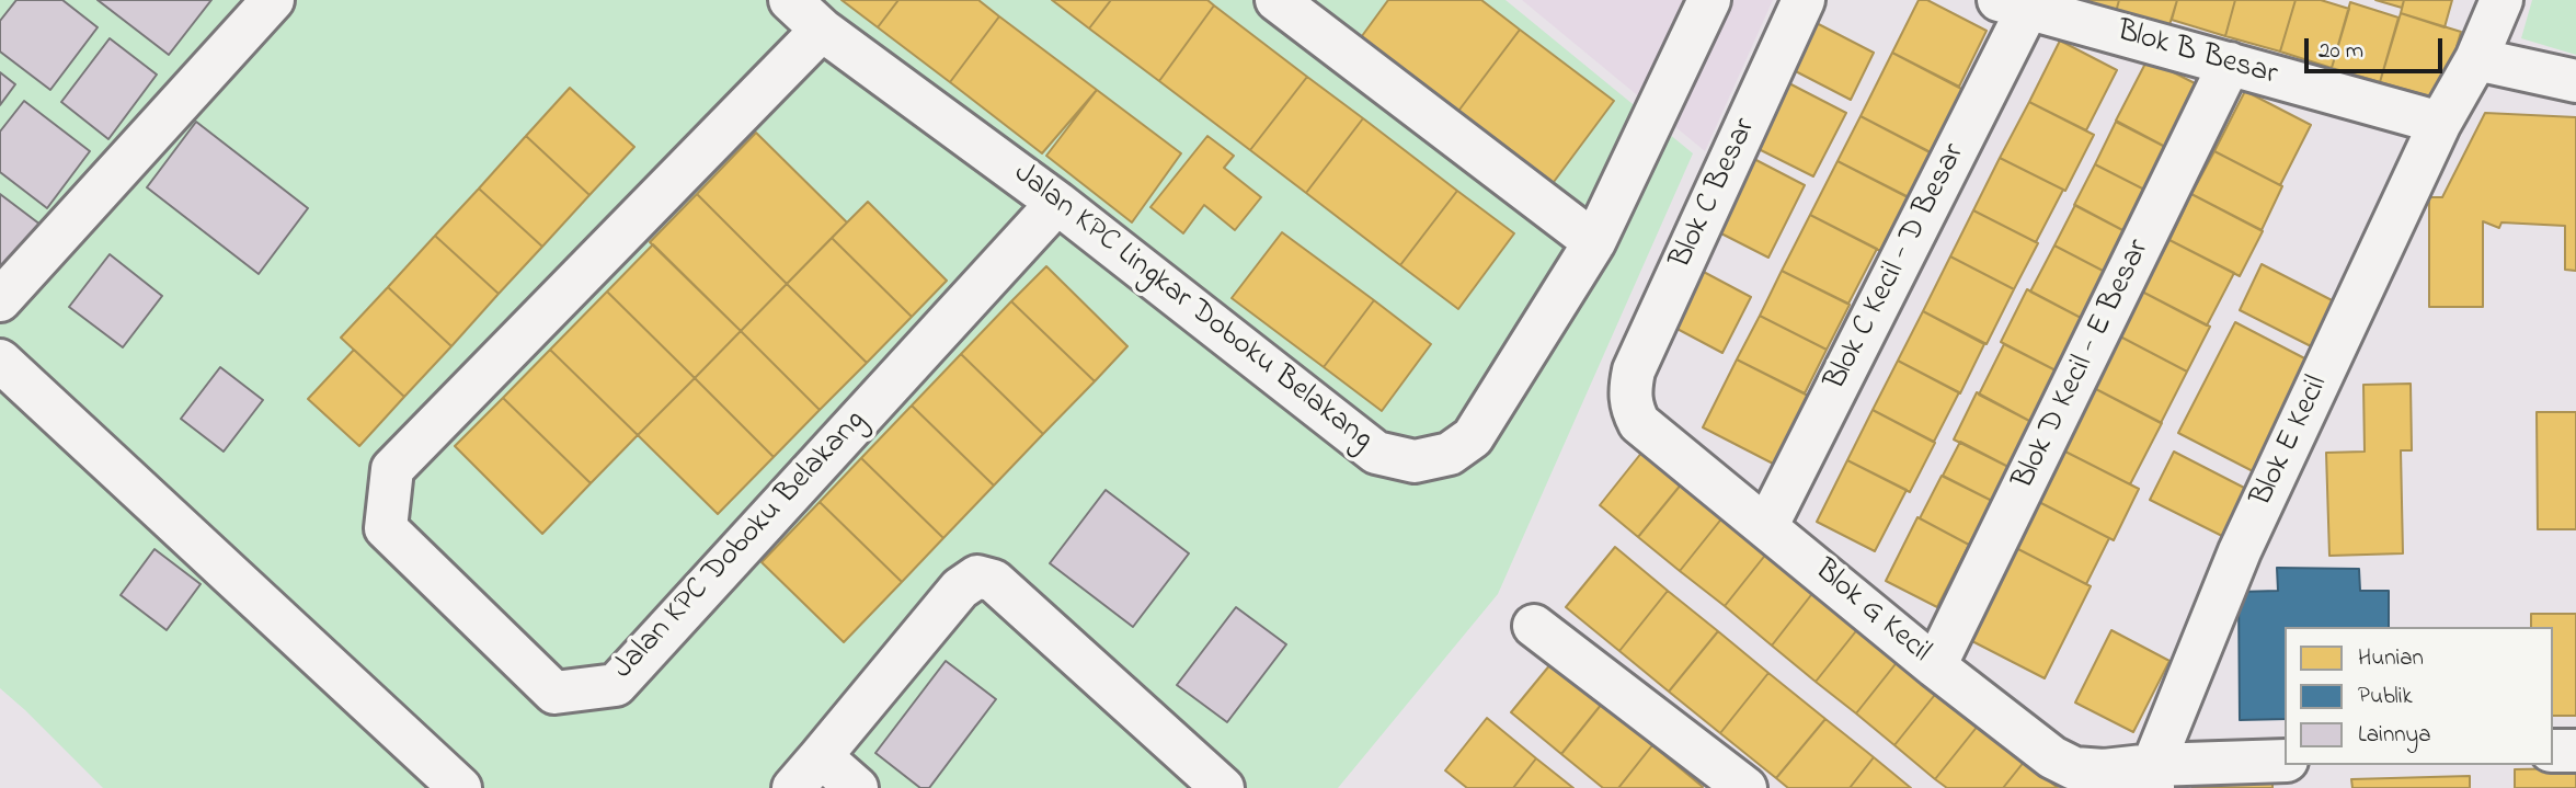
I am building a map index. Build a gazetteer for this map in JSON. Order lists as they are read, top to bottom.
{
  "streets": {
    "street": [
      "Blok B Besar",
      "Blok C Besar",
      "Blok C Kecil - D Besar",
      "Jalan KPC Lingkar Doboku Belakang",
      "Blok D Kecil - E Besar",
      "Blok E Kecil",
      "Jalan KPC Doboku Belakang",
      "Blok G Kecil"
    ]
  },
  "crossings": [
    ["Blok B Besar", "Blok C Kecil - D Besar"],
    ["Blok B Besar", "Blok D Kecil - E Besar"],
    ["Blok B Besar", "Blok E Kecil"],
    ["Blok C Besar", "Blok G Kecil"],
    ["Blok C Kecil - D Besar", "Blok G Kecil"],
    ["Jalan KPC Lingkar Doboku Belakang", "Jalan KPC Doboku Belakang"],
    ["Blok D Kecil - E Besar", "Blok G Kecil"],
    ["Blok E Kecil", "Blok G Kecil"]
  ],
  "legend": ["Hunian", "Publik", "Lainnya"],
  "scale_bar": "20 m"
}
